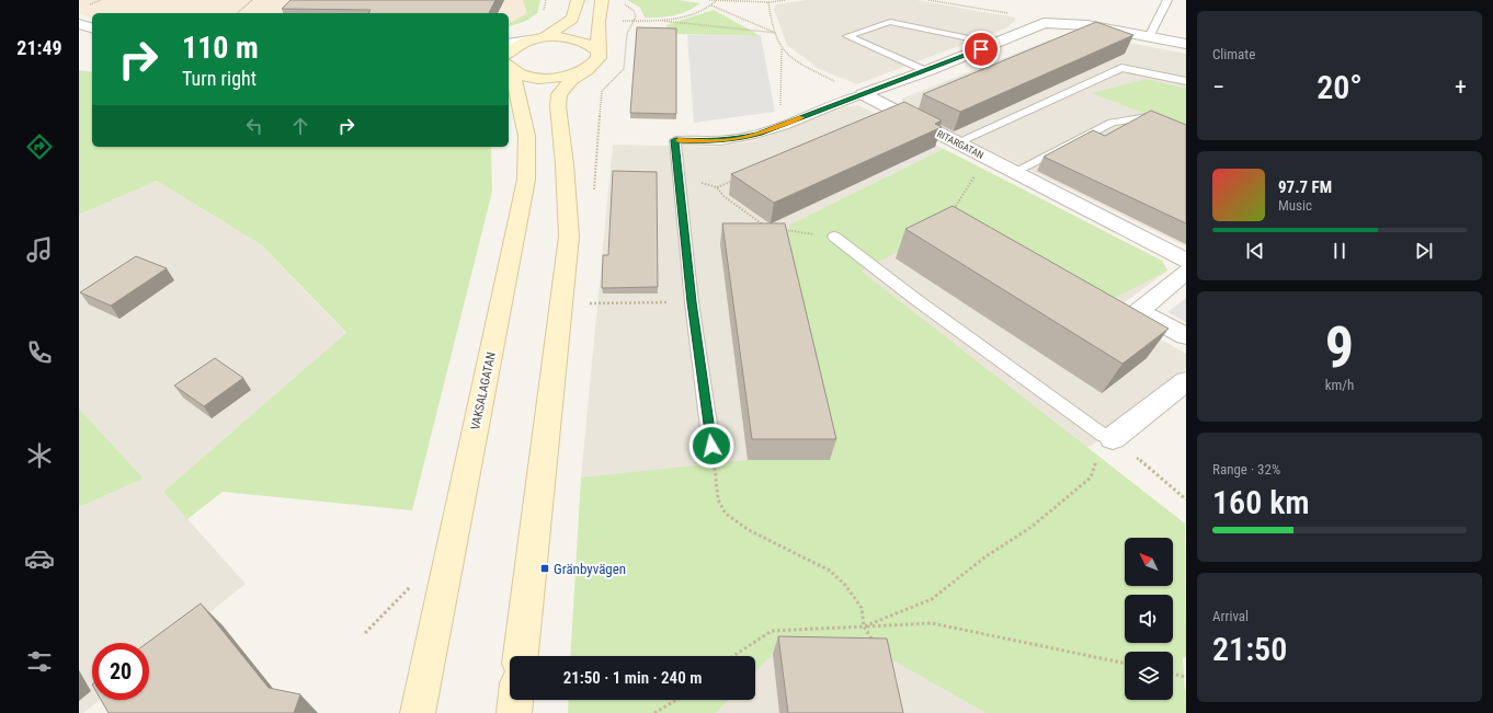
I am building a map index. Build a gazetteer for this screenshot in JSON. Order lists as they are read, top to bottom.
{
  "streets": {
    "main road": ["VAKSALAGATAN"],
    "street": ["RITARGATAN"]
  },
  "places": {
    "transit": ["Gränbyvägen"]
  },
  "north": "top left",
  "page": {
    "tabs": "21:49",
    "tile": [
      "Climate",
      ["9", "km/h"],
      ["Range · 32%", "160 km"],
      ["Arrival", "21:50"]
    ],
    "turn": ["110 m", "Turn right"],
    "heat": ["−", "20°", "+"],
    "song": ["97.7 FM", "Music"],
    "limit": "20",
    "trip": "21:50 · 1 min · 240 m"
  }
}
